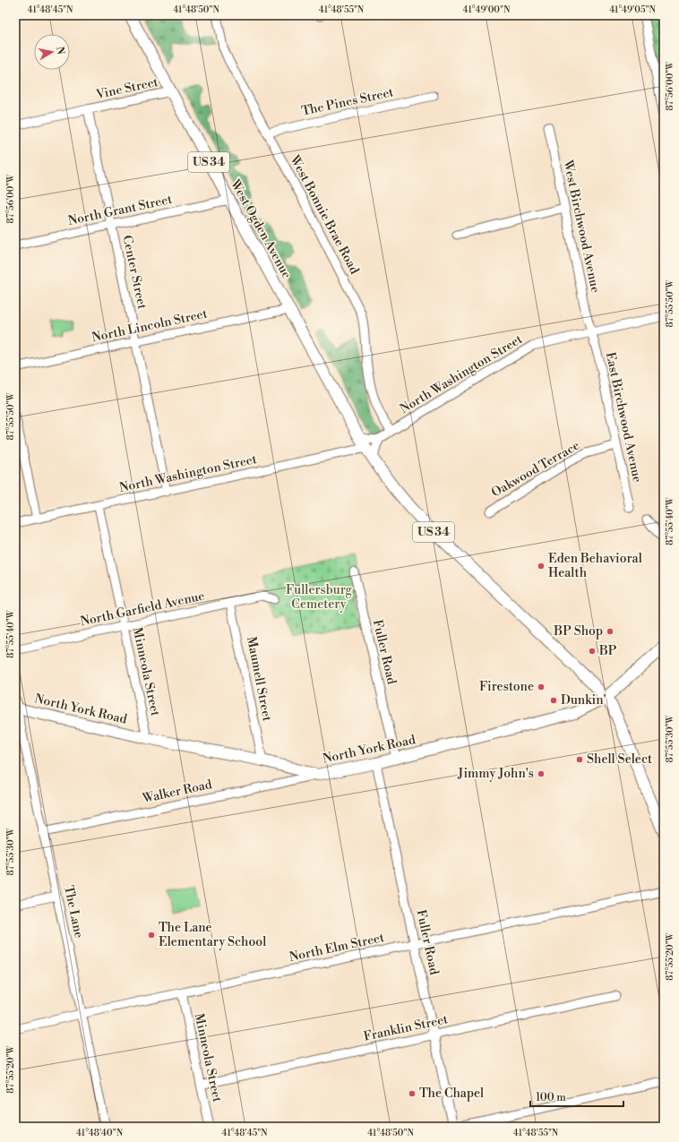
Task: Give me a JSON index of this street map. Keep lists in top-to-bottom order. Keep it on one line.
{"streets":{"main road":["US 34","West Ogden Avenue","North York Road"],"street":["Vine Street","The Pines Street","North Grant Street","West Bonnie Brae Road","West Birchwood Avenue","Center Street","North Lincoln Street","North Washington Street","East Birchwood Avenue","Oakwood Terrace","North Garfield Avenue","Fuller Road","Minneola Street","Maumell Street","Walker Road","The Lane","North Elm Street","Franklin Street"]},"crossings":[["Vine Street","West Ogden Avenue"],["Vine Street","Center Street"],["The Pines Street","West Bonnie Brae Road"],["US 34","West Ogden Avenue"],["US 34","North Washington Street"],["US 34","North York Road"],["North Grant Street","West Ogden Avenue"],["North Grant Street","Center Street"],["West Bonnie Brae Road","North Washington Street"],["West Birchwood Avenue","North Washington Street"],["West Birchwood Avenue","East Birchwood Avenue"],["West Ogden Avenue","North Lincoln Street"],["Center Street","North Lincoln Street"],["Center Street","North Washington Street"],["North Washington Street","East Birchwood Avenue"],["North Washington Street","Minneola Street"],["East Birchwood Avenue","Oakwood Terrace"],["North Garfield Avenue","Minneola Street"],["North Garfield Avenue","Maumell Street"],["Fuller Road","North York Road"],["Fuller Road","North Elm Street"],["Fuller Road","Franklin Street"],["Minneola Street","North York Road"],["Minneola Street","North Elm Street"],["Minneola Street","Franklin Street"],["Maumell Street","North York Road"],["North York Road","Walker Road"],["North York Road","The Lane"],["Walker Road","The Lane"],["The Lane","North Elm Street"]],"parks":["Fullersburg Cemetery"],"places":["Eden Behavioral Health","BP Shop","BP","Firestone","Dunkin'","Shell Select","Jimmy John's","The Lane Elementary School","The Chapel"],"scale_bar":"100 m","north":"right","coordinates":["41°48'45\"N","41°48'50\"N","41°48'55\"N","41°49'00\"N","41°49'05\"N","87°56'00\"W","87°55'50\"W","87°55'40\"W","87°55'30\"W","87°55'20\"W","41°48'40\"N"]}
